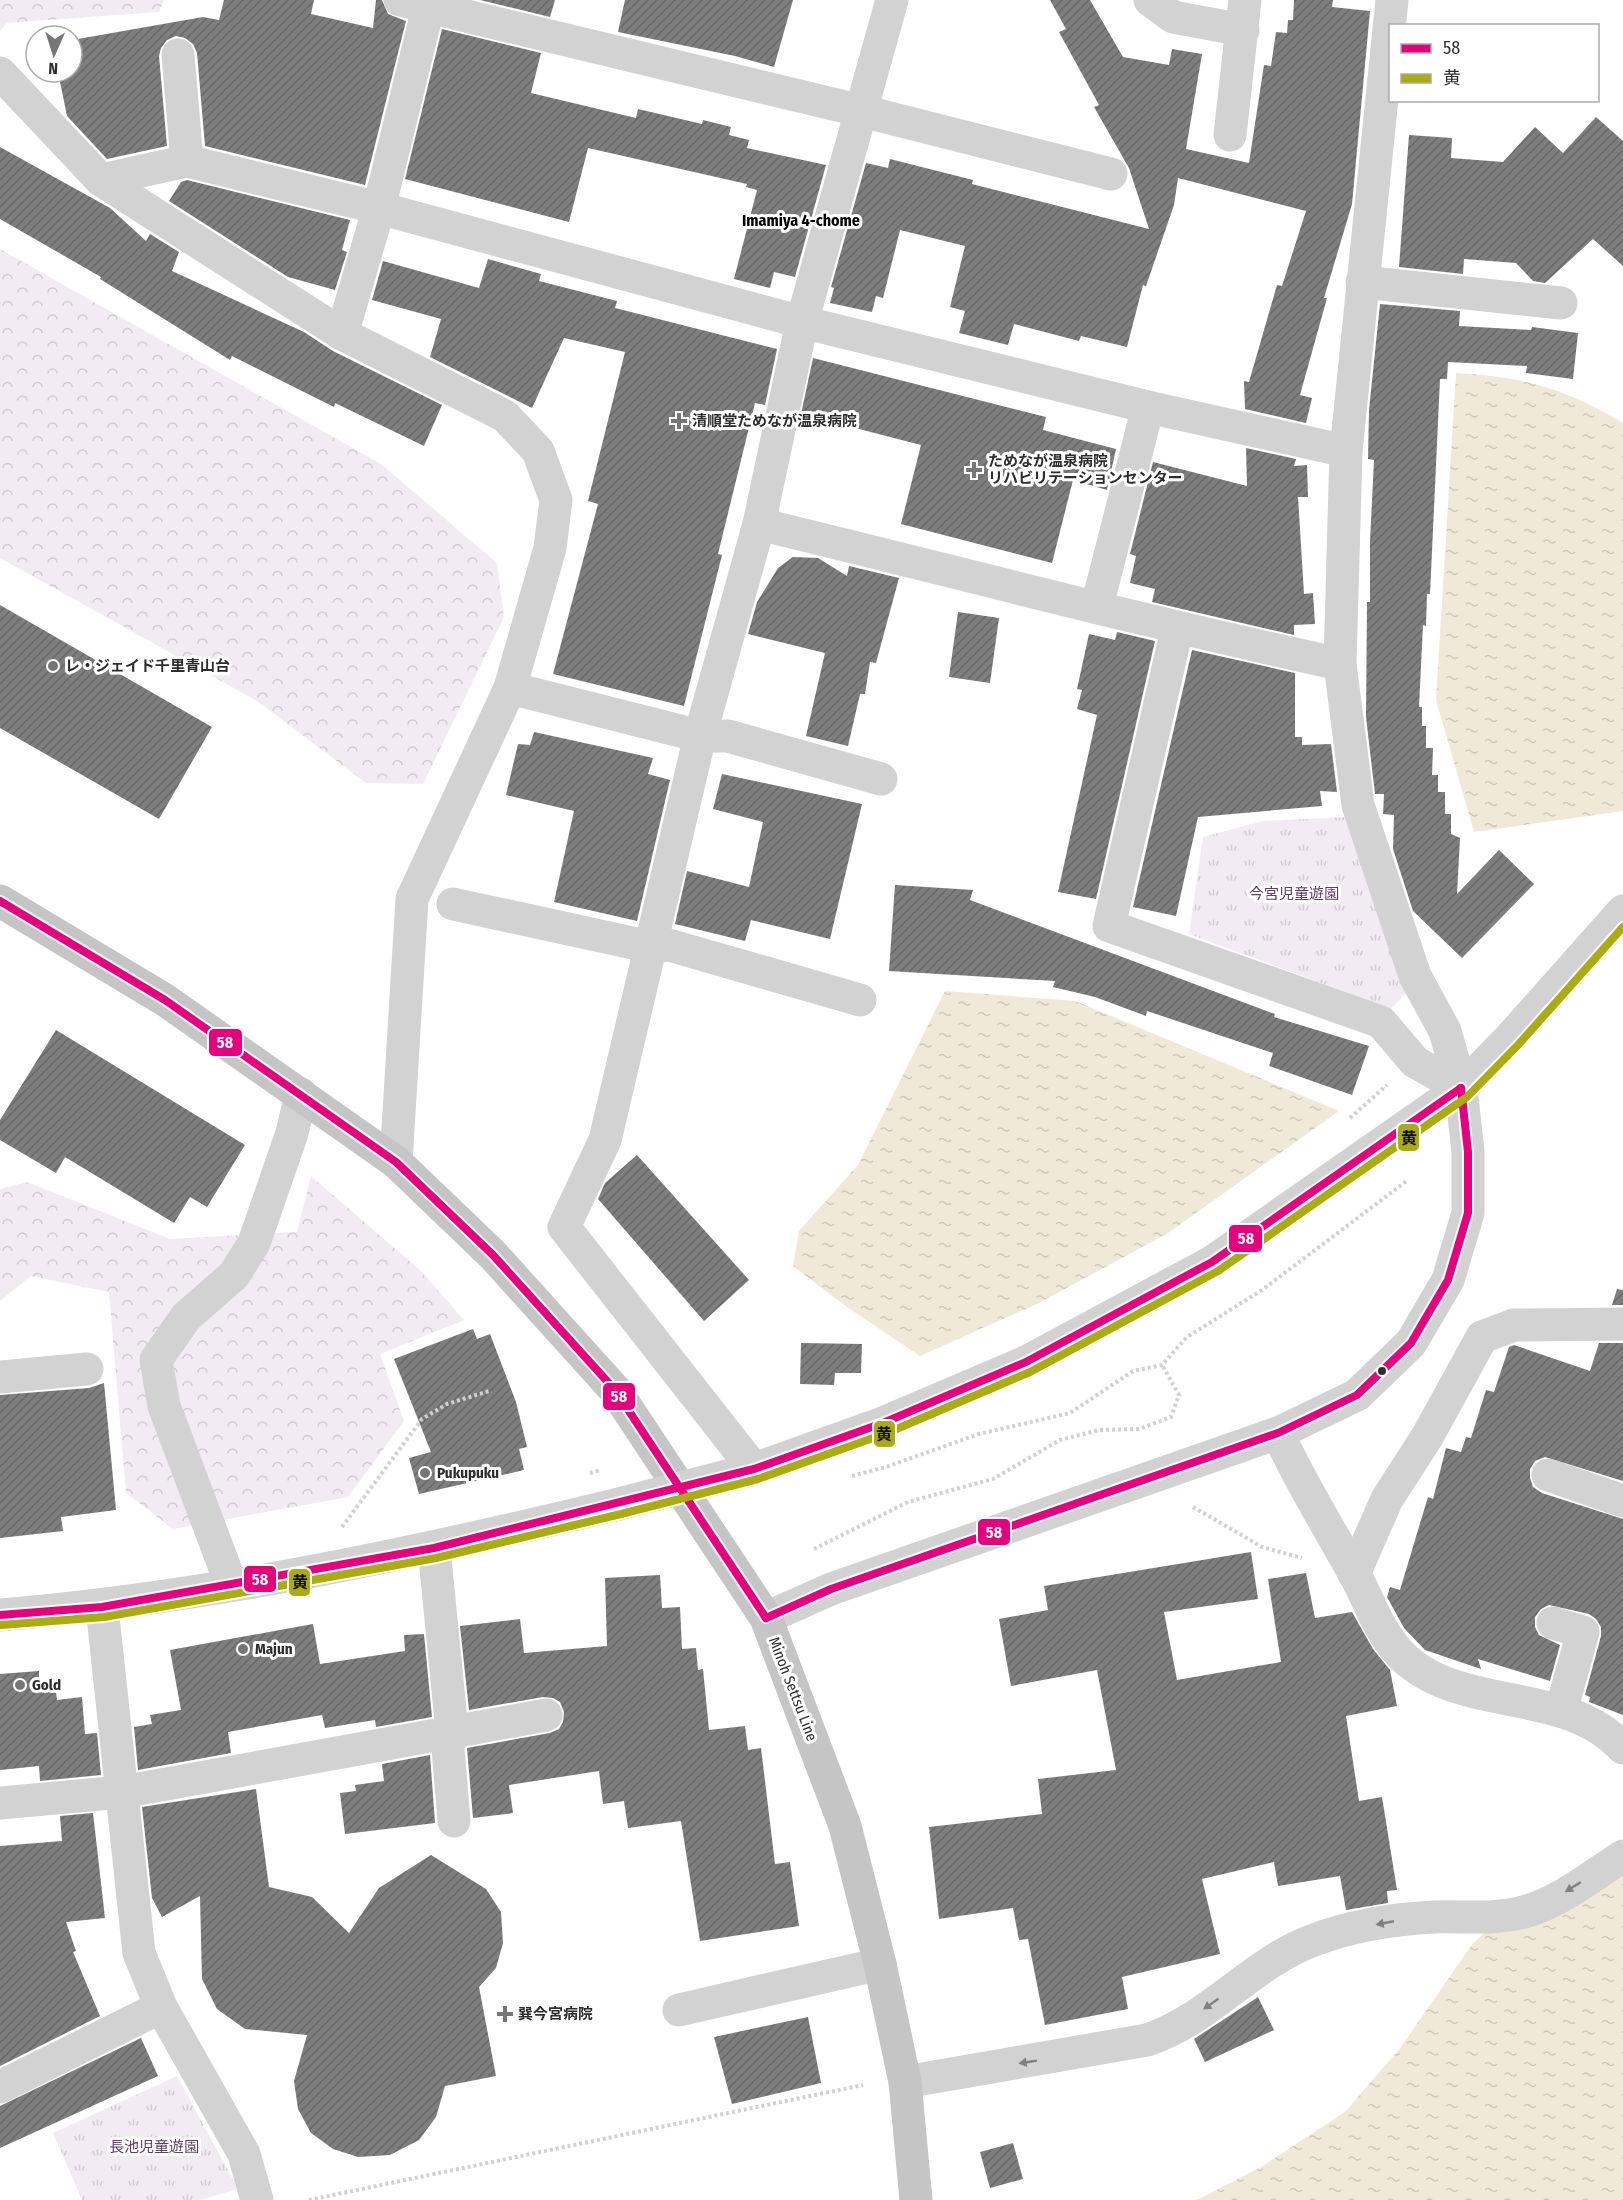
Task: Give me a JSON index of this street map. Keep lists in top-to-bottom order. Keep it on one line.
{"streets":{"main road":["Minoh Settsu Line"]},"districts":["Imamiya 4-chome"],"parks":["今宮児童遊園","長池児童遊園"],"places":{"health":["清順堂ためなが温泉病院","ためなが温泉病院 リハビリテーションセンター","巽今宮病院"],"other":["レ・ジェイド千里青山台","Pukupuku","Majun","Gold"]},"lines":["transit line 58","transit line 黄"],"legend":["58","黄"],"north":"bottom"}
